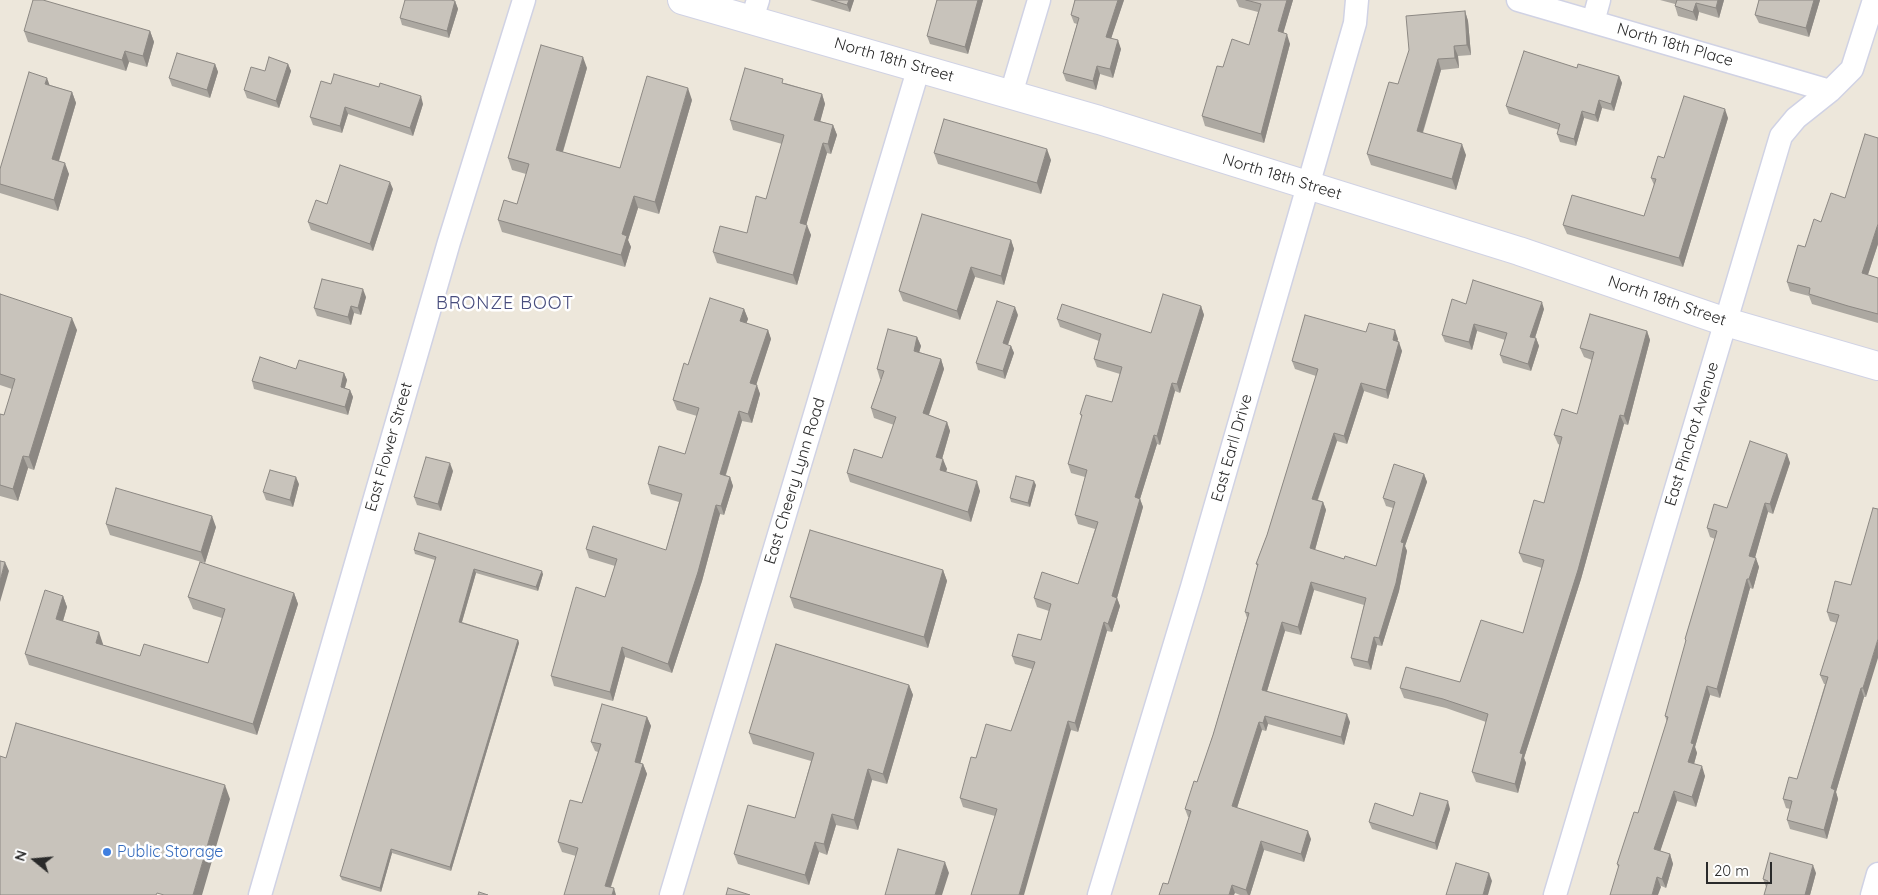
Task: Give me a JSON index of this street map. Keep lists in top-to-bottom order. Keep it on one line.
{"streets":{"street":["North 18th Place","North 18th Street","East Pinchot Avenue","East Flower Street","East Earll Drive","East Cheery Lynn Road"]},"crossings":[["North 18th Place","East Pinchot Avenue"],["North 18th Street","East Pinchot Avenue"],["North 18th Street","East Earll Drive"],["North 18th Street","East Cheery Lynn Road"]],"districts":["BRONZE BOOT"],"places":["Public Storage"],"scale_bar":"20 m","north":"left"}
